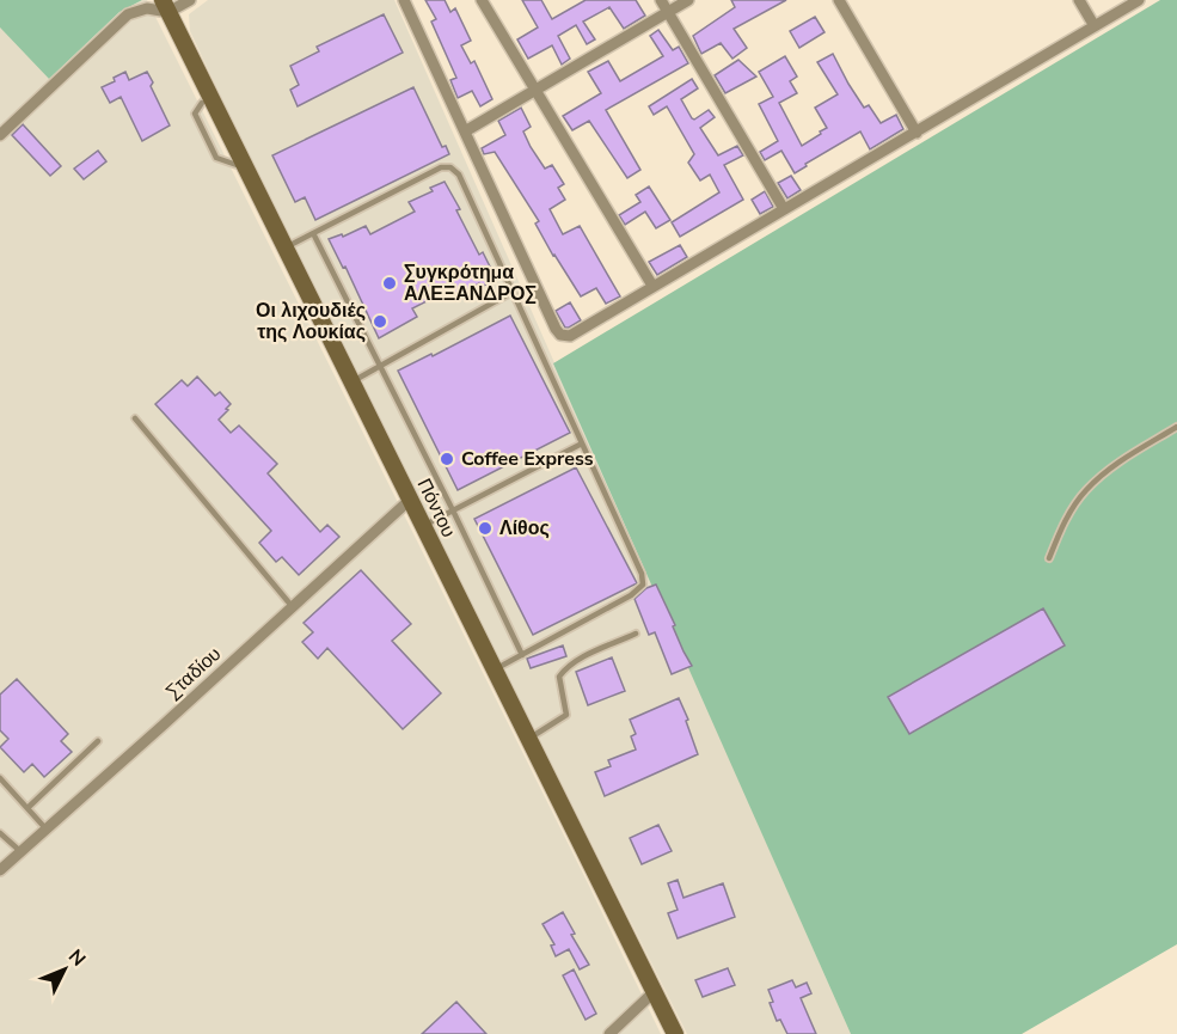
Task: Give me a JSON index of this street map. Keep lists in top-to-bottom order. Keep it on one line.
{"streets":{"street":["Πόντου","Σταδίου"]},"crossings":[["Πόντου","Σταδίου"]],"places":["Συγκρότημα ΑΛΕΞΑΝΔΡΟΣ","Οι λιχουδιές της Λουκίας","Coffee Express","Λίθος"],"north":"top right"}
